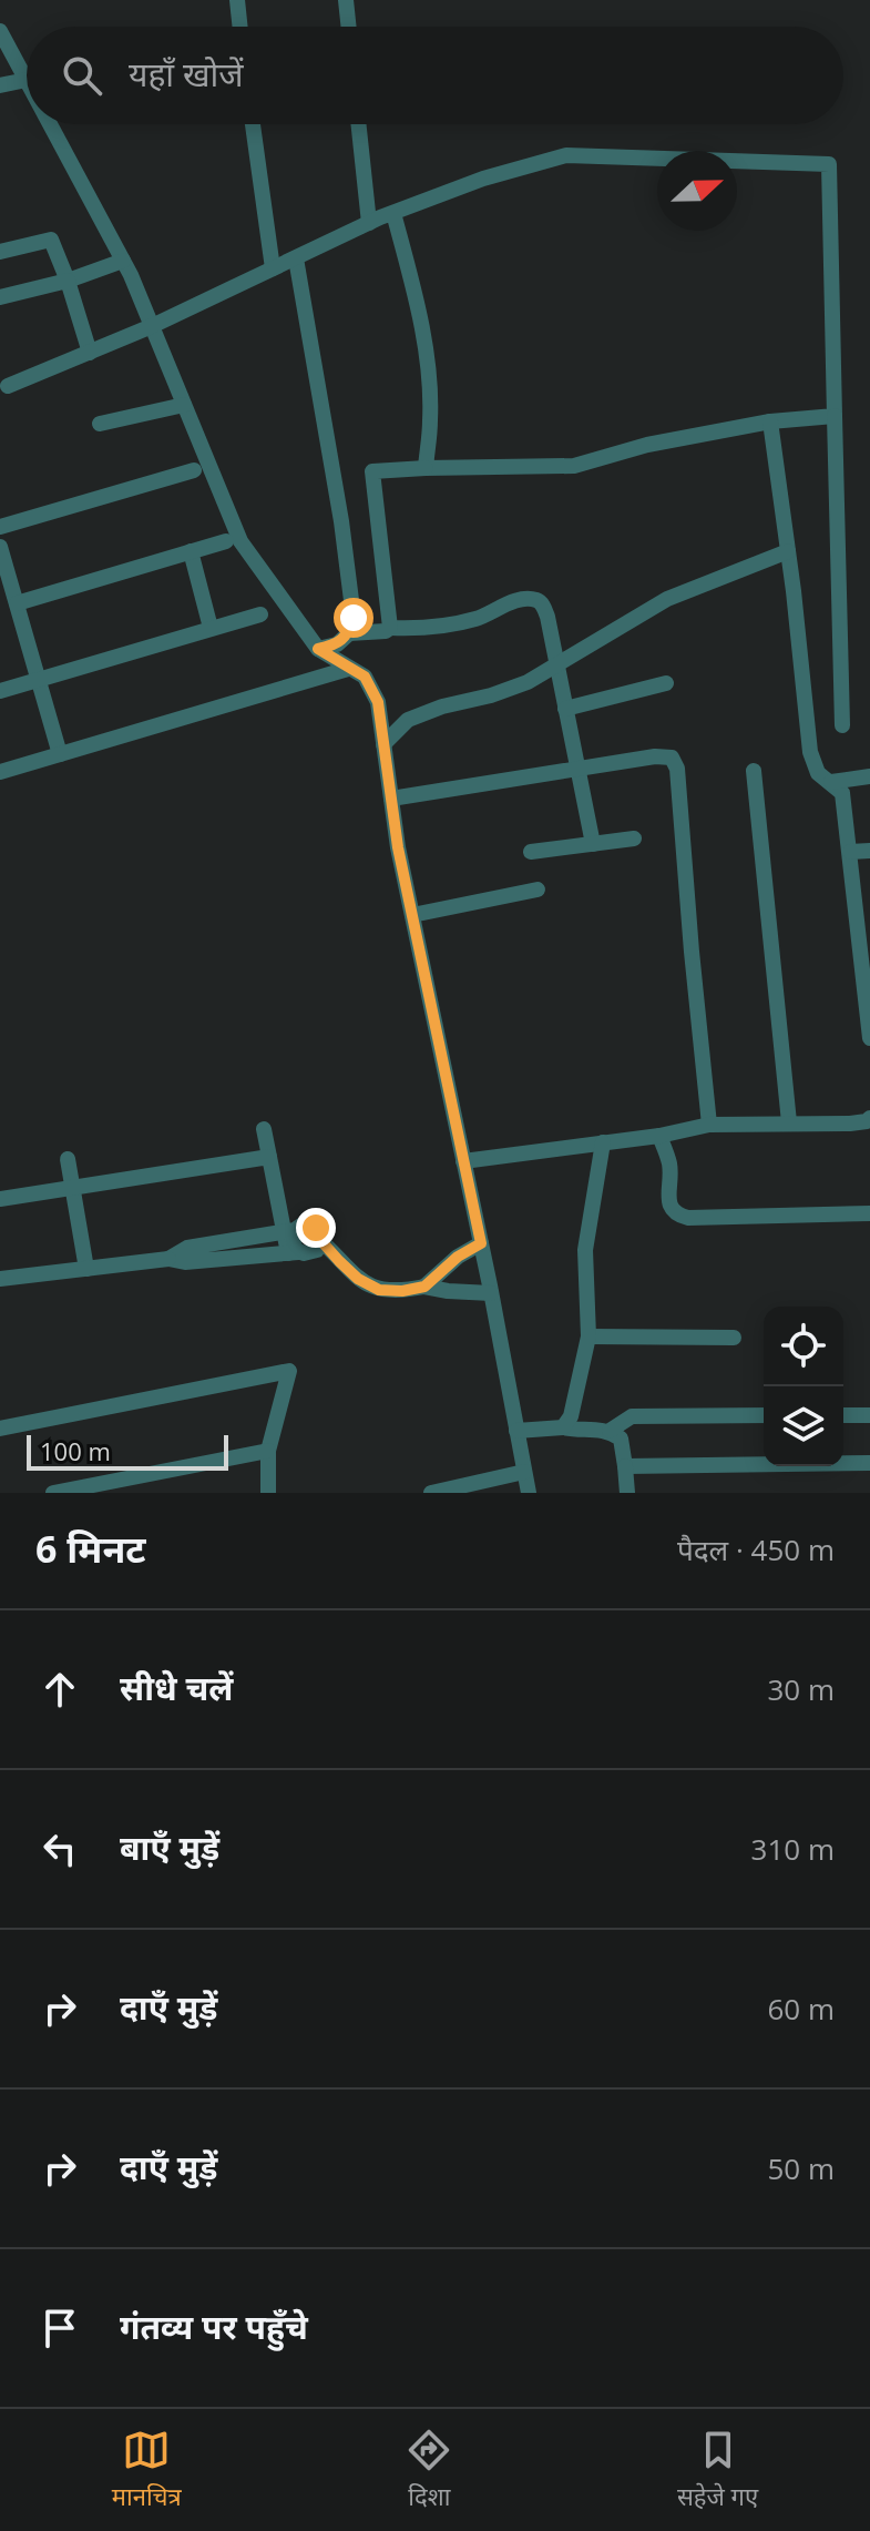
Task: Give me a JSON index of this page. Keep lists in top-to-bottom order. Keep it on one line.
{"scale_bar":"100 m","north":"right","page":{"search":"यहाँ खोजें","scale":"100 m","heading":["6 मिनट","पैदल · 450 m"],"list":[["सीधे चलें","30 m"],["बाएँ मुड़ें","310 m"],["दाएँ मुड़ें","60 m"],["दाएँ मुड़ें","50 m"],"गंतव्य पर पहुँचे"],"nav":["मानचित्र","दिशा","सहेजे गए"]}}
